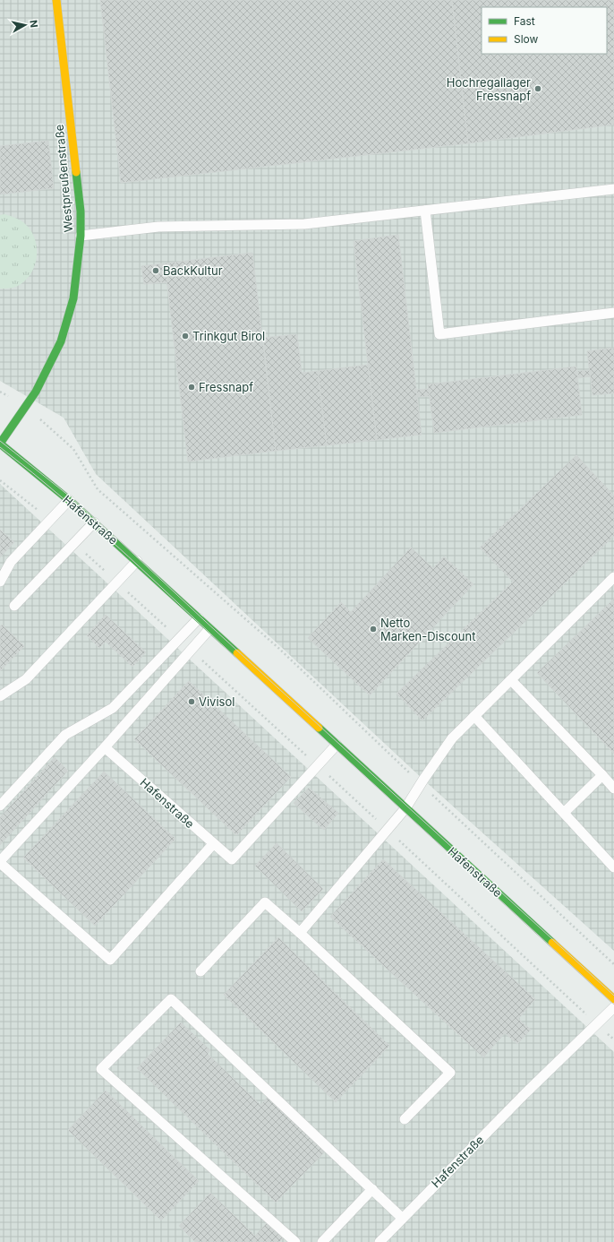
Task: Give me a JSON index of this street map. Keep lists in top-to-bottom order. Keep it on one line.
{"streets":{"street":["Westpreußenstraße","Hafenstraße"]},"crossings":[["Westpreußenstraße","Hafenstraße"]],"places":["Hochregallager Fressnapf","BackKultur","Trinkgut Birol","Fressnapf","Netto Marken-Discount","Vivisol"],"legend":["Fast","Slow"],"north":"right"}
